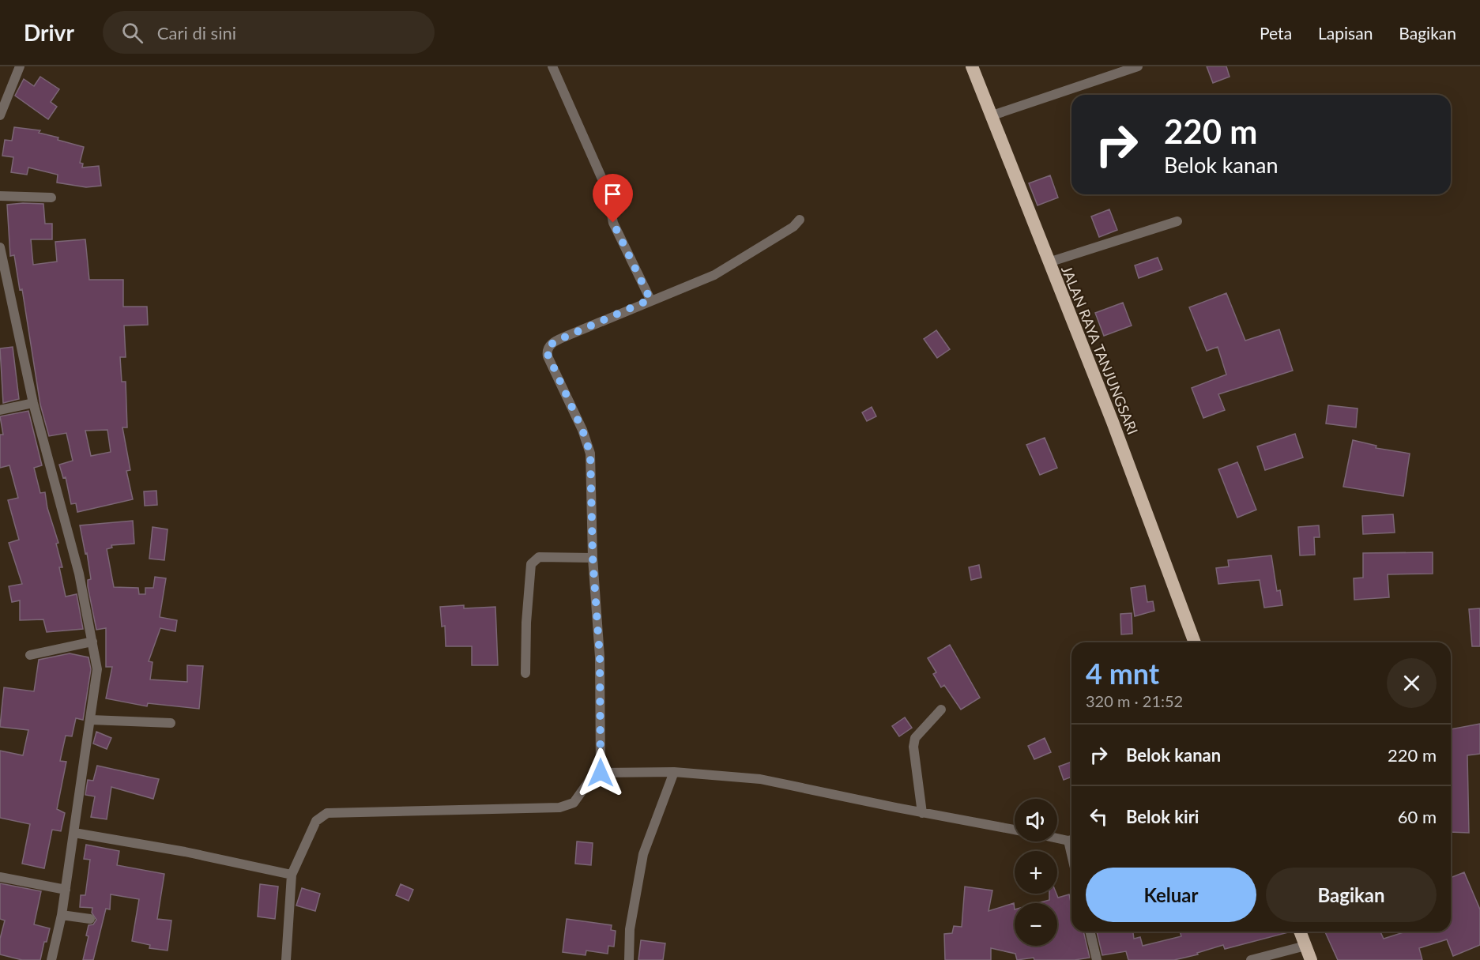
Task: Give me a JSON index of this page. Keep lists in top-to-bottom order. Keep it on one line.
{"streets":{"highway":["JALAN RAYA TANJUNGSARI"]},"page":{"header":"Drivr","search":"Cari di sini","nav":["Peta","Lapisan","Bagikan"],"turn":["220 m","Belok kanan"],"heading":["4 mnt","320 m · 21:52"],"list":[{"name":"Belok kanan","value":"220 m"},{"name":"Belok kiri","value":"60 m"}],"map_buttons":["+","−"],"buttons":["Keluar","Bagikan"]}}
